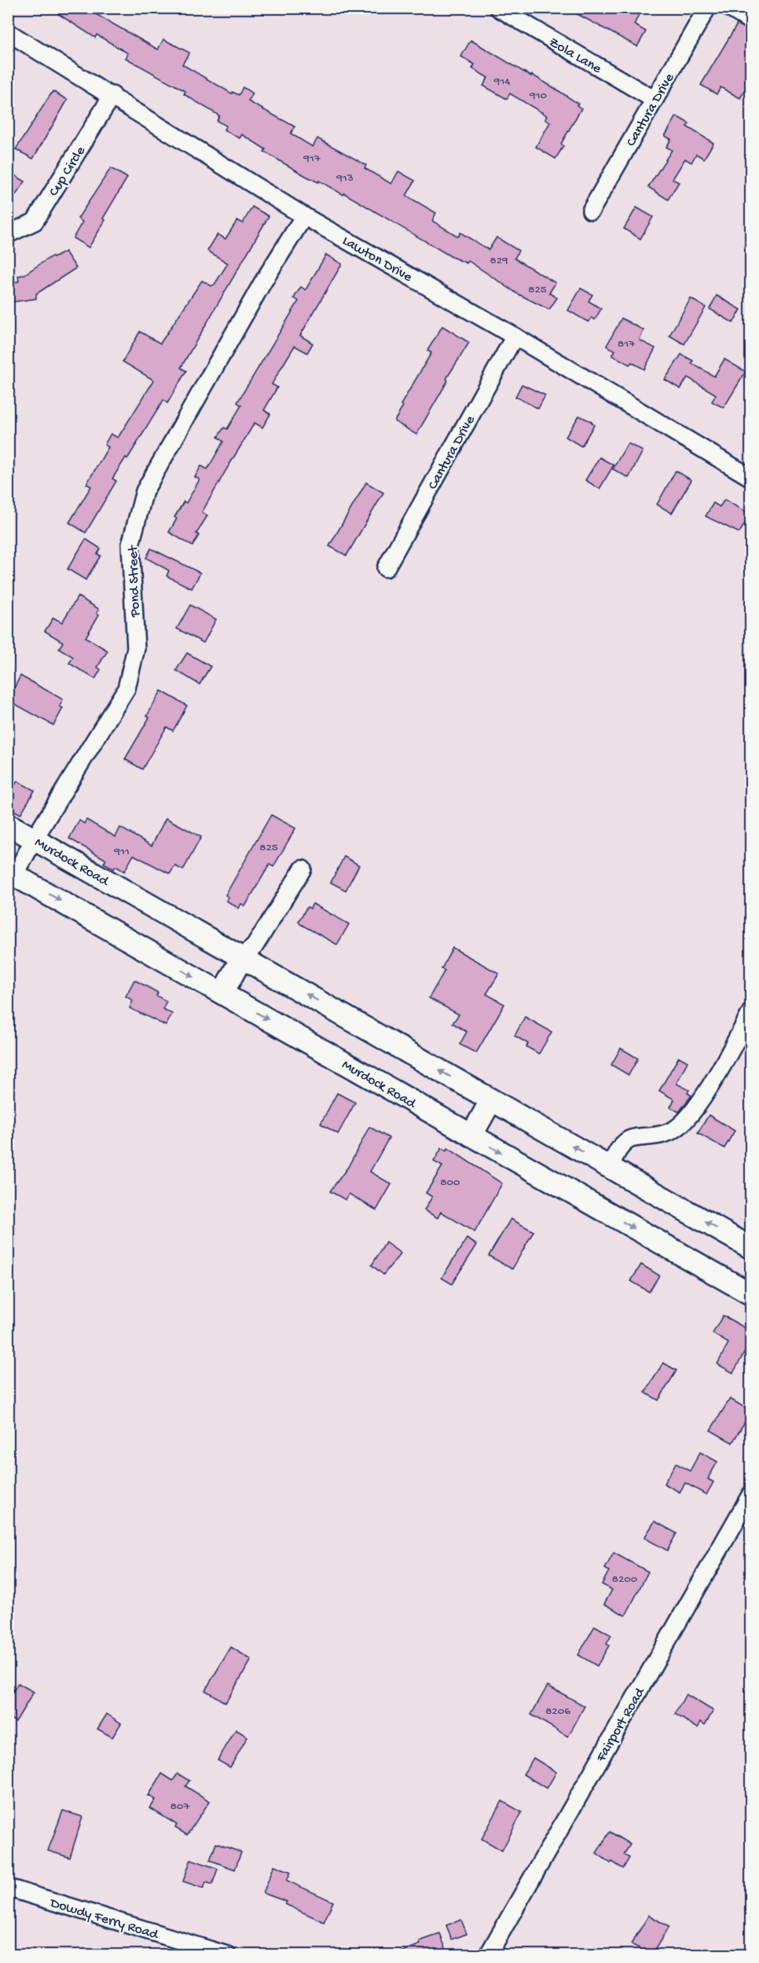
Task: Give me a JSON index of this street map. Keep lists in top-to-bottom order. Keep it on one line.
{"streets":{"main road":["Murdock Road"],"street":["Zola Lane","Cantura Drive","Cup Circle","Lawton Drive","Pond Street","Fairport Road","Dowdy Ferry Road"]},"crossings":[["Zola Lane","Cantura Drive"],["Cantura Drive","Lawton Drive"],["Cup Circle","Lawton Drive"],["Lawton Drive","Pond Street"],["Pond Street","Murdock Road"]],"house_numbers":["914","910","917","913","829","825","817","825","911","800","8200","8206","807"]}
